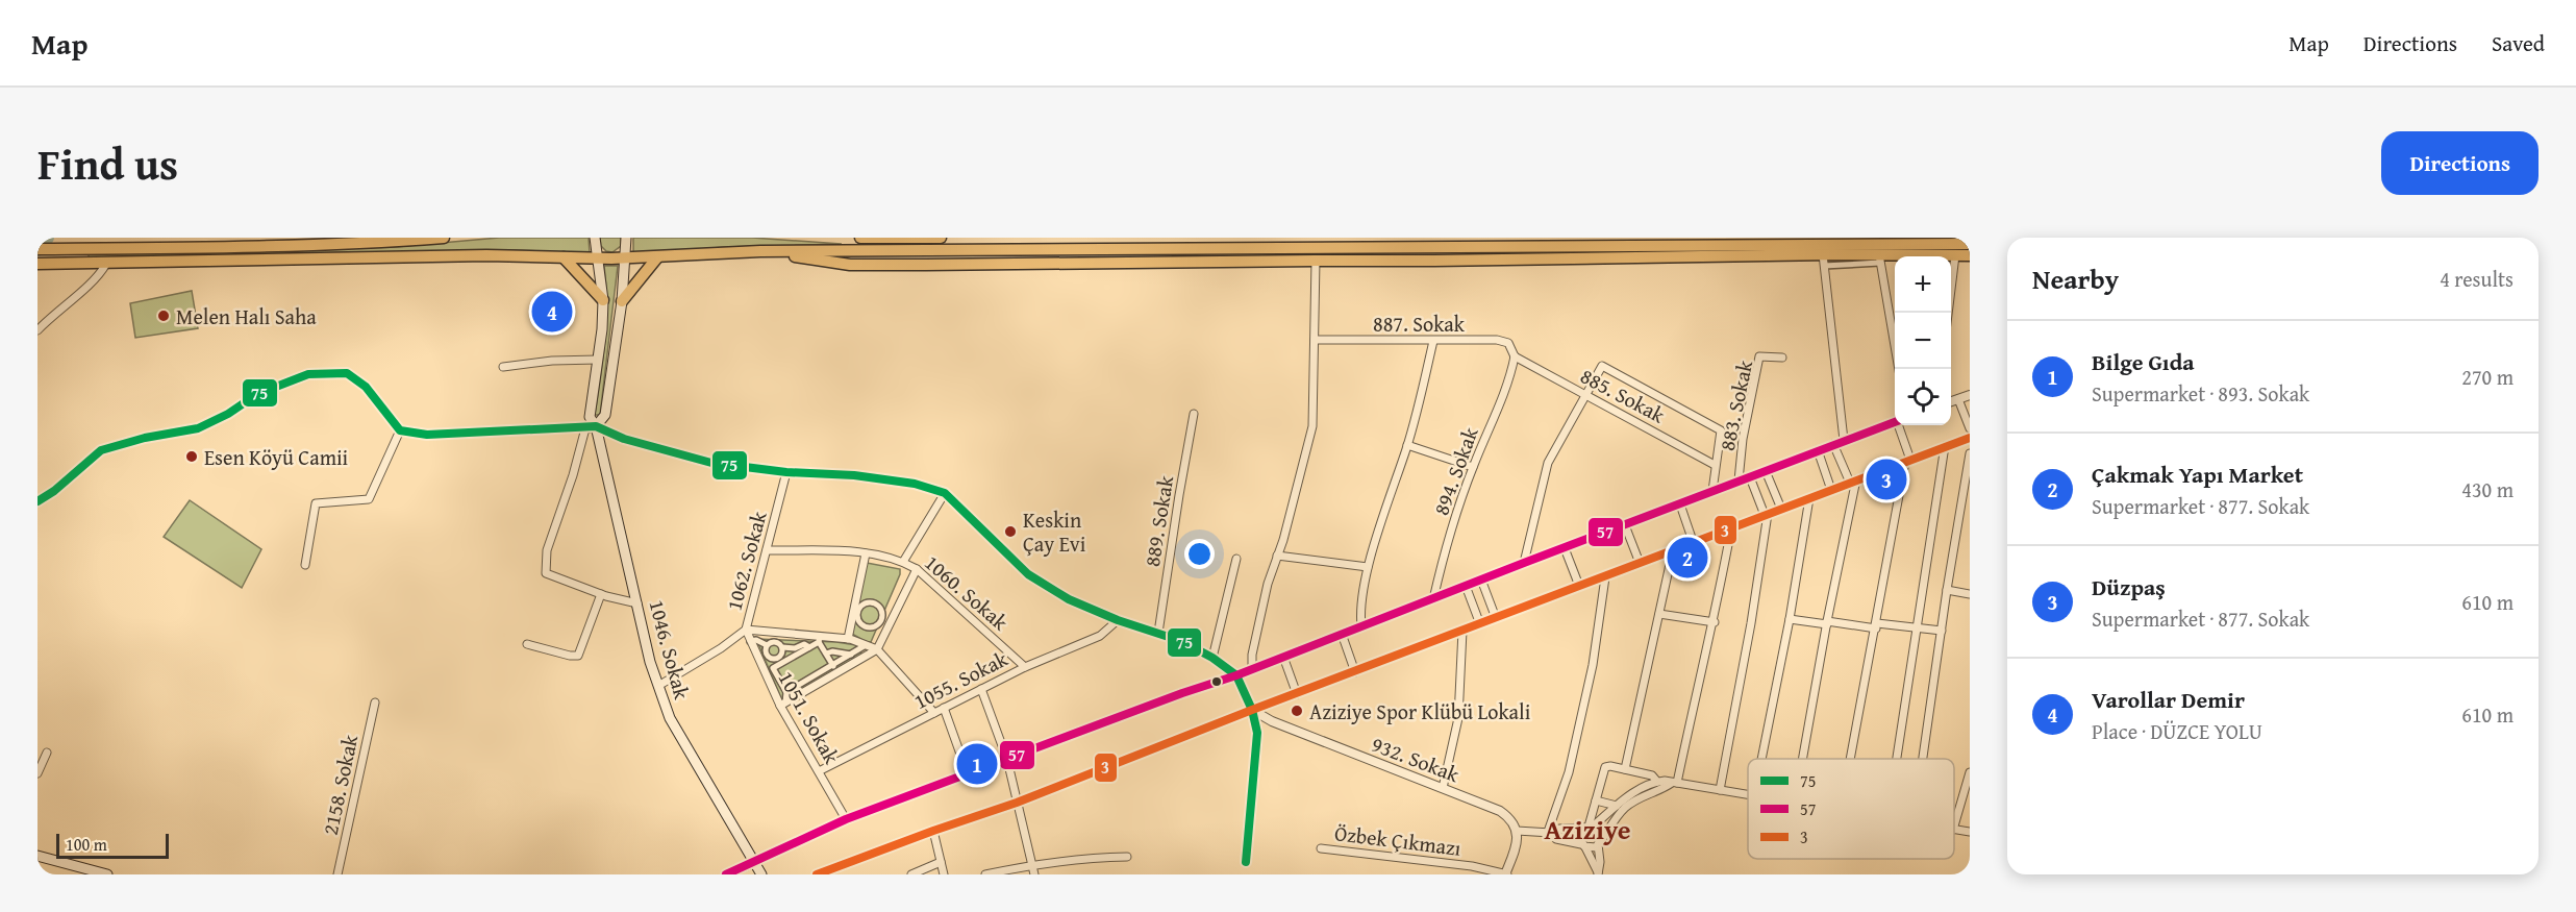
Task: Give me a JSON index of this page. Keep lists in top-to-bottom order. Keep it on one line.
{"streets":{"main road":["1046. Sokak"],"street":["887. Sokak","885. Sokak","883. Sokak","894. Sokak","889. Sokak","1062. Sokak","1060. Sokak","1055. Sokak","1051. Sokak","932. Sokak","2158. Sokak","Özbek Çıkmazı"]},"crossings":[["887. Sokak","885. Sokak"],["887. Sokak","894. Sokak"],["885. Sokak","894. Sokak"],["1062. Sokak","1060. Sokak"],["1062. Sokak","1046. Sokak"],["1062. Sokak","1051. Sokak"],["1060. Sokak","1055. Sokak"],["1055. Sokak","1051. Sokak"]],"districts":["Aziziye"],"places":["Melen Halı Saha","Esen Köyü Camii","Keskin Çay Evi","Aziziye Spor Klübü Lokali"],"lines":["transit line 75","transit line 57","transit line 3"],"legend":["75","57","3"],"scale_bar":"100 m","page":{"header":"Map","nav":["Map","Directions","Saved"],"title":"Find us","buttons":"Directions","heading":["Nearby","4 results"],"map_buttons":["+","−"],"pins":["4","3","2","1"],"list":[{"mark":"1","name":"Bilge Gıda","note":"Supermarket · 893. Sokak","value":"270 m"},{"mark":"2","name":"Çakmak Yapı Market","note":"Supermarket · 877. Sokak","value":"430 m"},{"mark":"3","name":"Düzpaş","note":"Supermarket · 877. Sokak","value":"610 m"},{"mark":"4","name":"Varollar Demir","note":"Place · DÜZCE YOLU","value":"610 m"}],"scale":"100 m"}}
